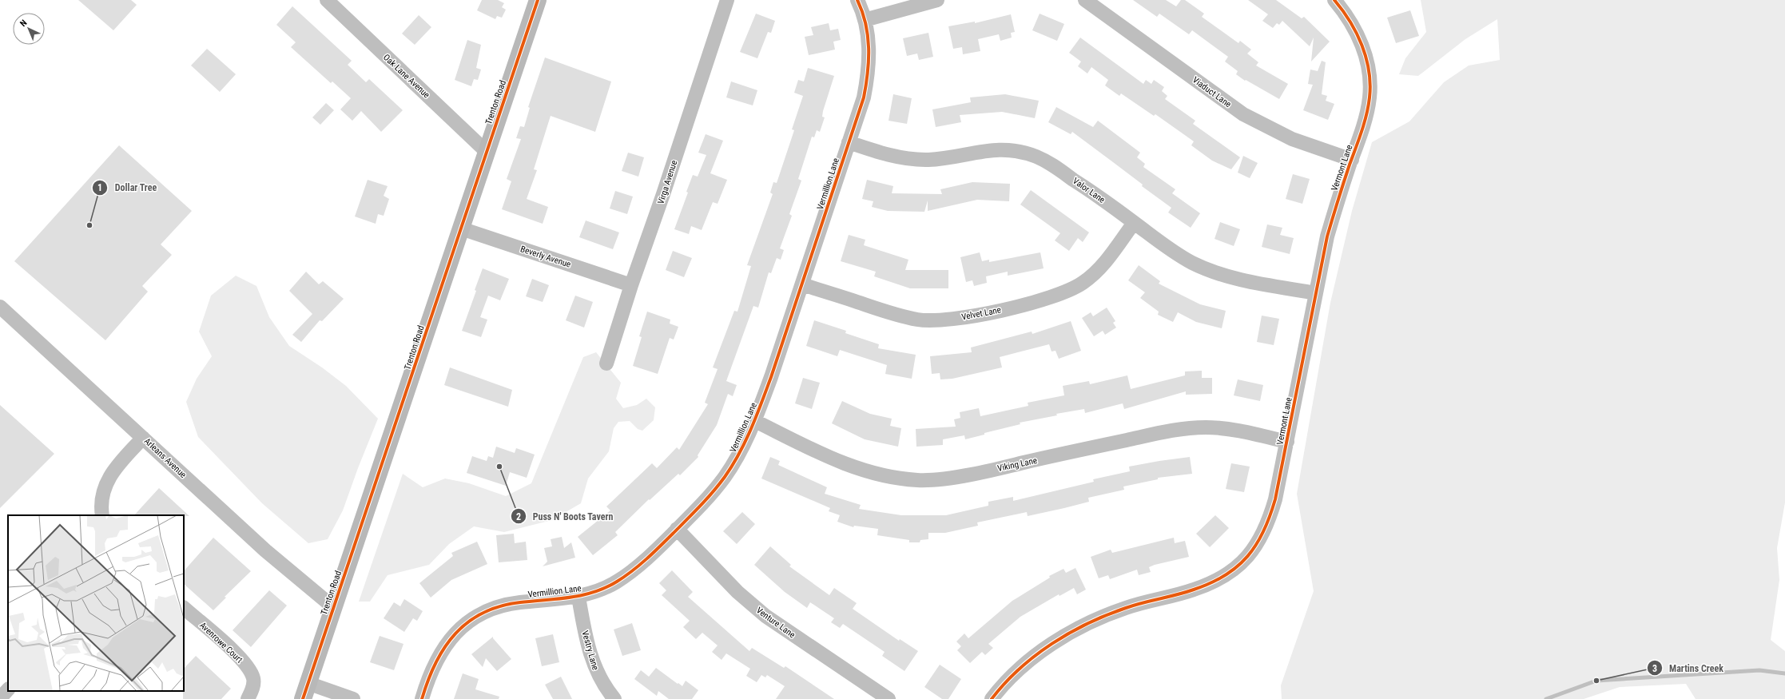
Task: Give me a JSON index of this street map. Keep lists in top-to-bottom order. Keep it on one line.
{"streets":{"main road":["Trenton Road"],"street":["Oak Lane Avenue","Viaduct Lane","Vermont Lane","Virga Avenue","Vermillion Lane","Valor Lane","Beverly Avenue","Velvet Lane","Arleans Avenue","Viking Lane","Venture Lane","Avenrowe Court","Vestry Lane"]},"crossings":[["Oak Lane Avenue","Trenton Road"],["Viaduct Lane","Vermont Lane"],["Trenton Road","Beverly Avenue"],["Trenton Road","Arleans Avenue"],["Vermont Lane","Valor Lane"],["Vermont Lane","Viking Lane"],["Virga Avenue","Beverly Avenue"],["Vermillion Lane","Valor Lane"],["Vermillion Lane","Velvet Lane"],["Vermillion Lane","Viking Lane"],["Vermillion Lane","Venture Lane"],["Vermillion Lane","Vestry Lane"],["Valor Lane","Velvet Lane"]],"places":["Dollar Tree","Puss N' Boots Tavern","Martins Creek"],"north":"top left"}
